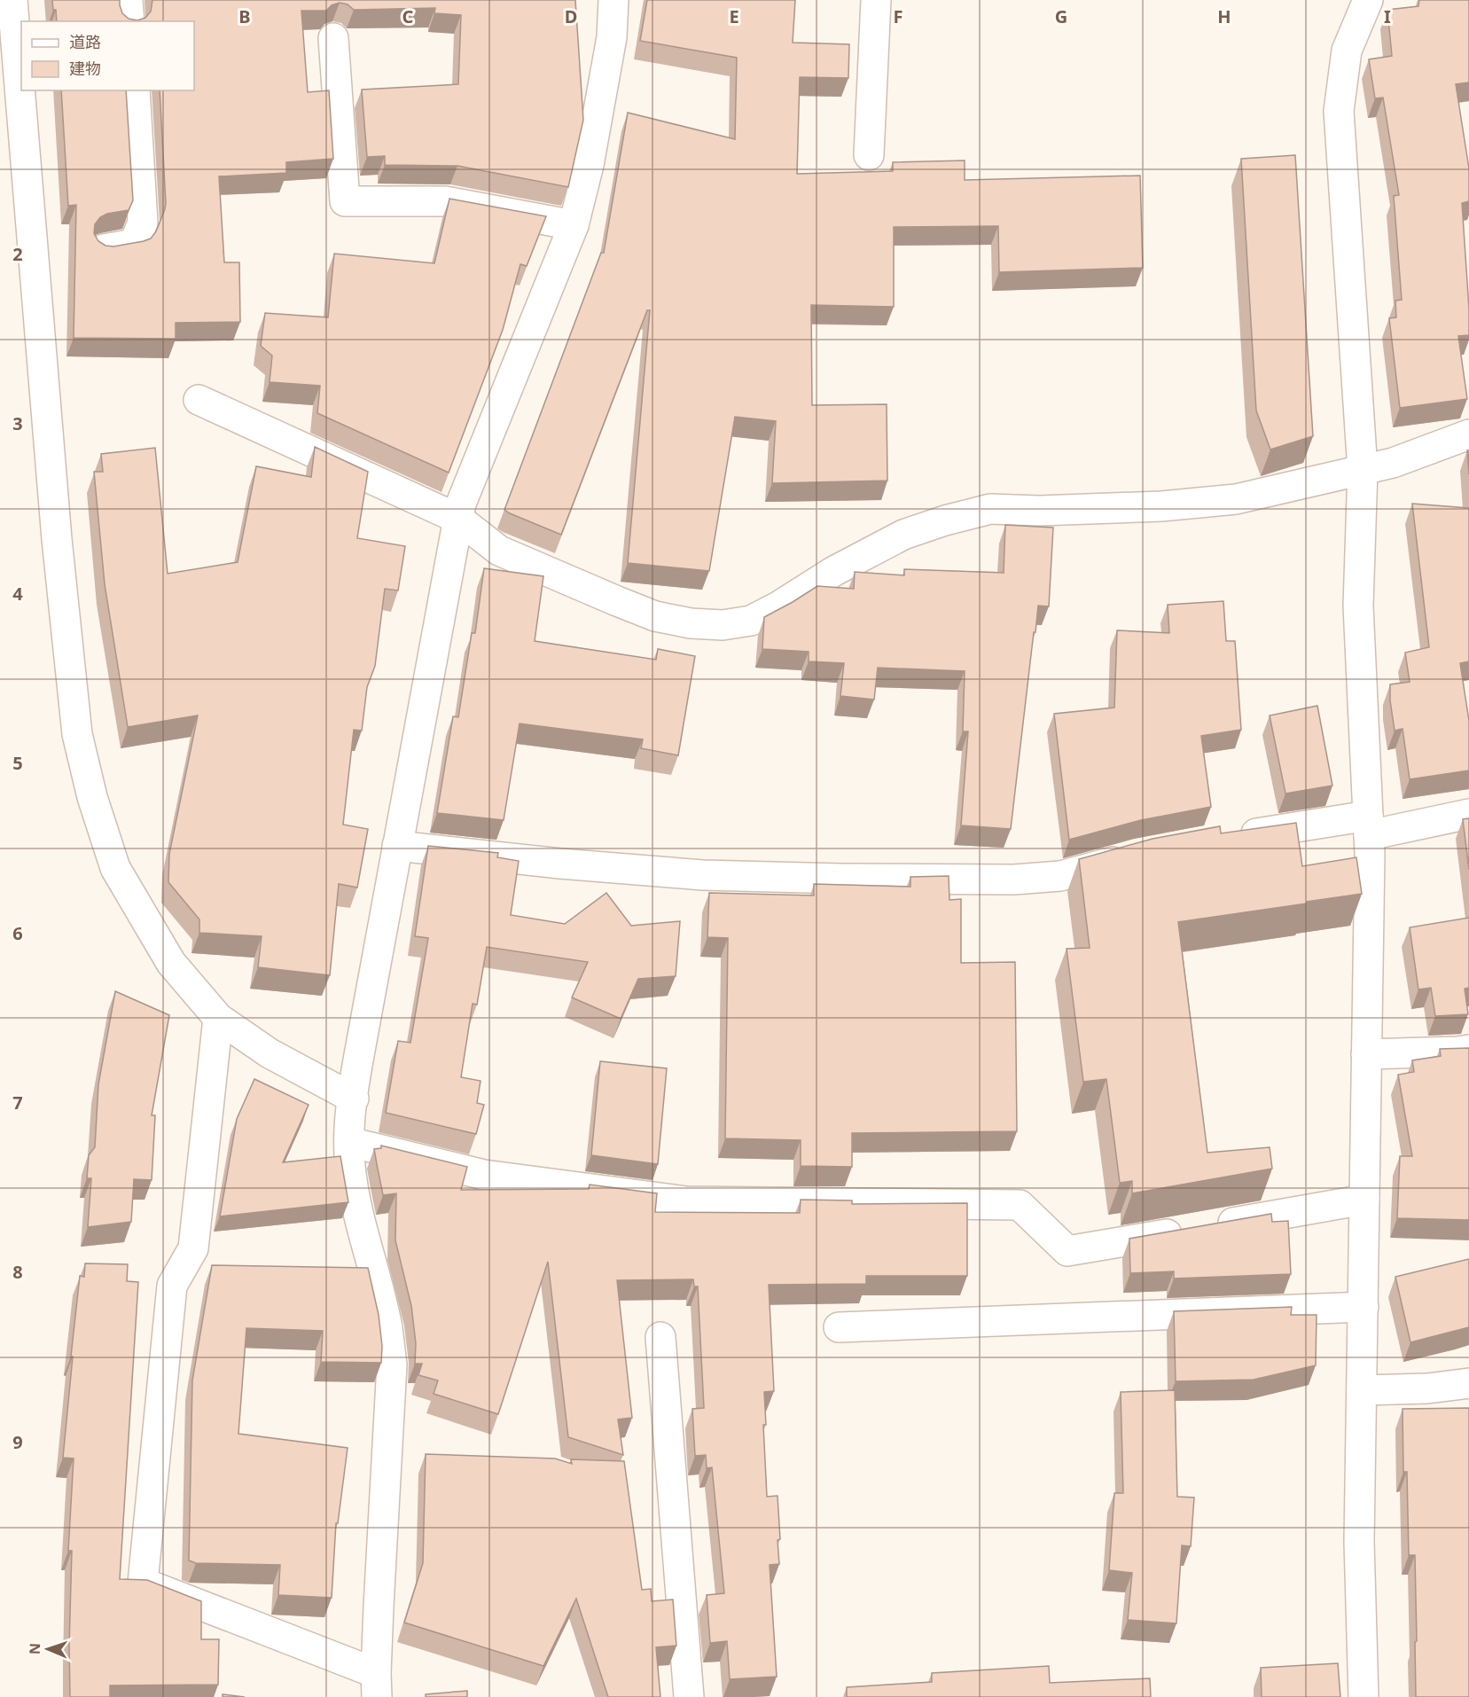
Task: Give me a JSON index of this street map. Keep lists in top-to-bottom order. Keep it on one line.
{"legend":["道路","建物"],"north":"left","grid":{"columns":["B","C","D","E","F","G","H","I"],"rows":["2","3","4","5","6","7","8","9"]}}
